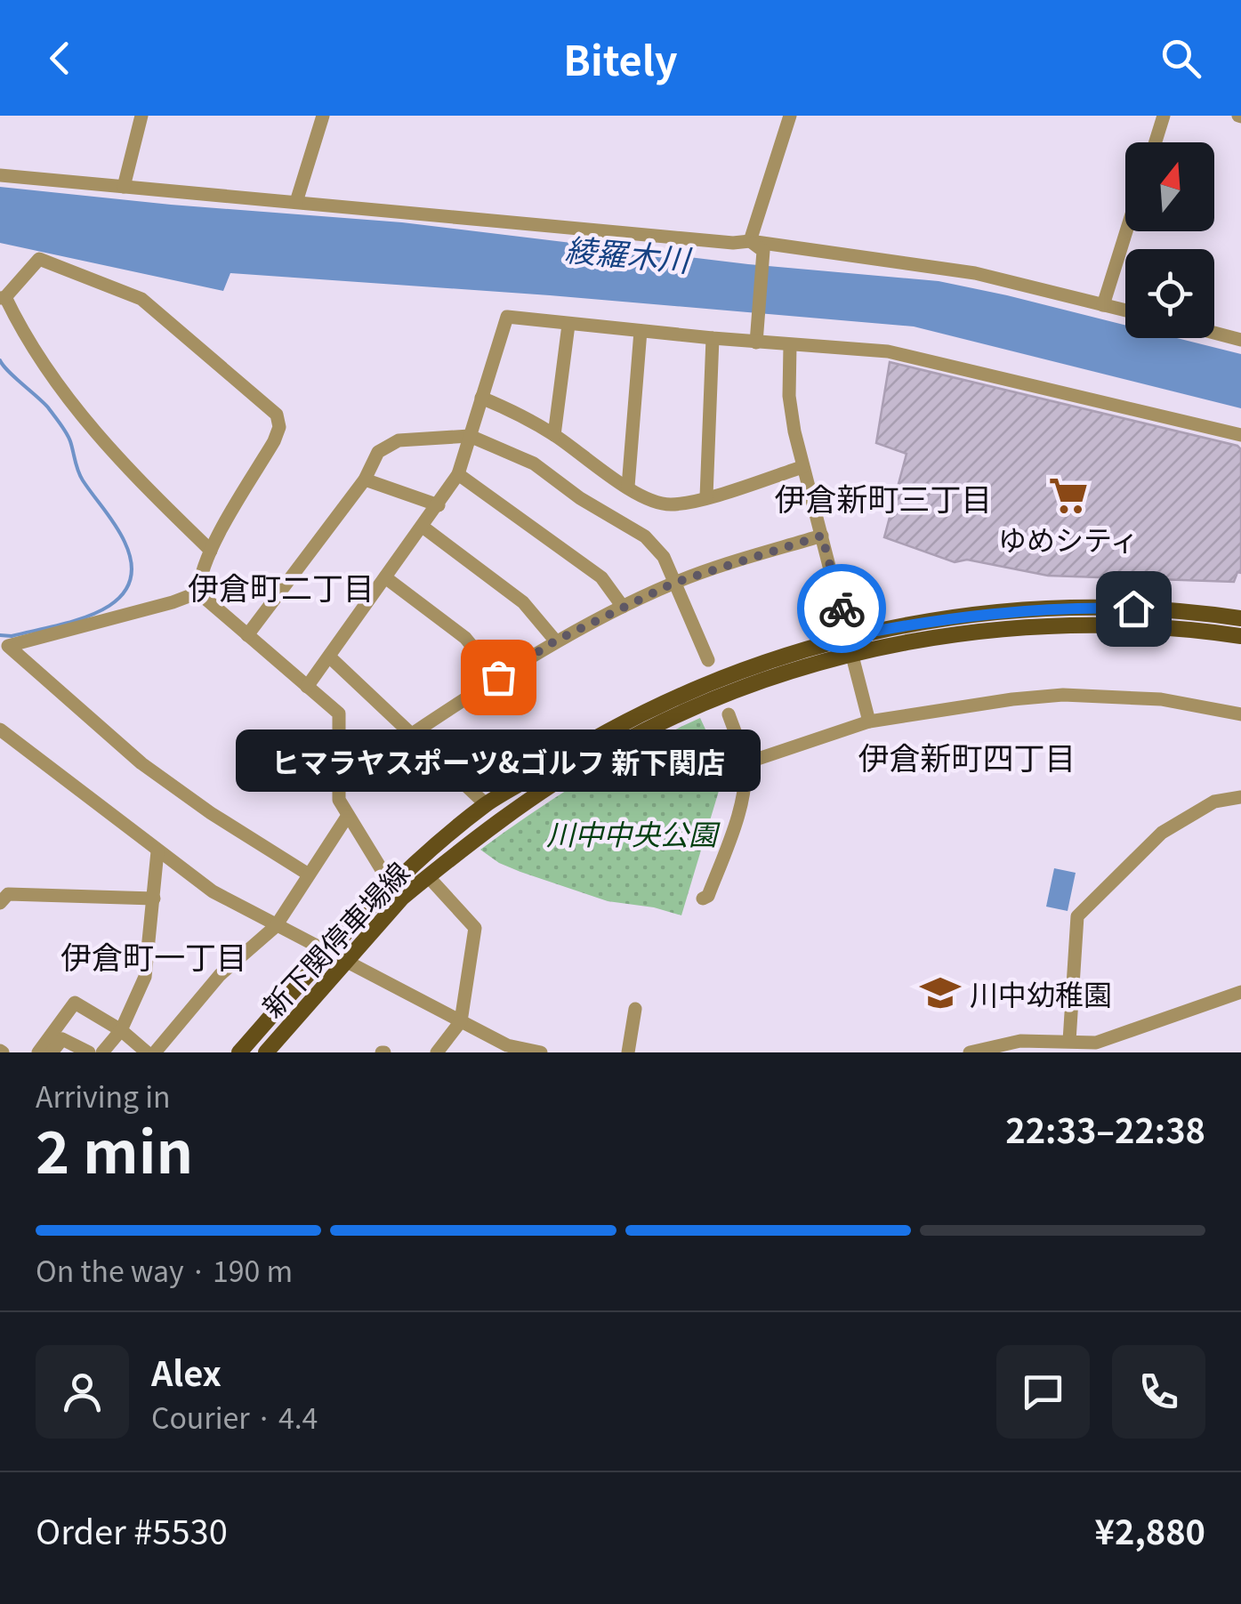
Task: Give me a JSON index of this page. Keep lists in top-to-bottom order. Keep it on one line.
{"streets":{"main road":["新下関停車場線"]},"districts":["伊倉新町三丁目","伊倉町二丁目","伊倉新町四丁目","伊倉町一丁目"],"water":["綾羅木川"],"parks":["川中中央公園"],"places":{"supermarket":["ゆめシティ"],"other":["ヒマラヤスポーツ&ゴルフ 新下関店"],"school or university":["川中幼稚園"]},"north":"top","page":{"header":"Bitely","bubble":"ヒマラヤスポーツ&ゴルフ 新下関店","heading":["2 min","Arriving in","22:33–22:38"],"panel":["Alex","Courier · 4.4","Order #5530","¥2,880"],"bar":"On the way · 190 m"}}
